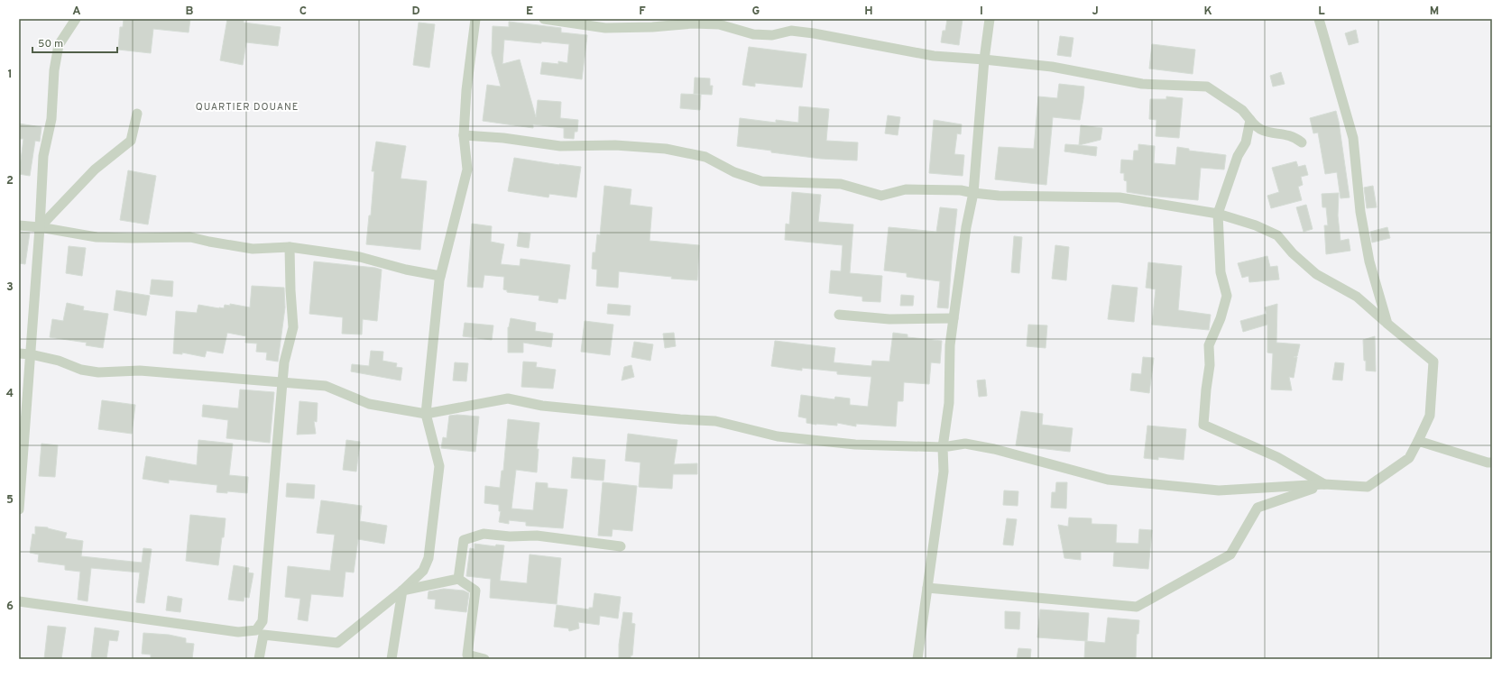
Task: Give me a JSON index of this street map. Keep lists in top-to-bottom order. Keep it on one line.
{"districts":["QUARTIER DOUANE"],"scale_bar":"50 m","grid":{"columns":["A","B","C","D","E","F","G","H","I","J","K","L","M"],"rows":["1","2","3","4","5","6"]}}
